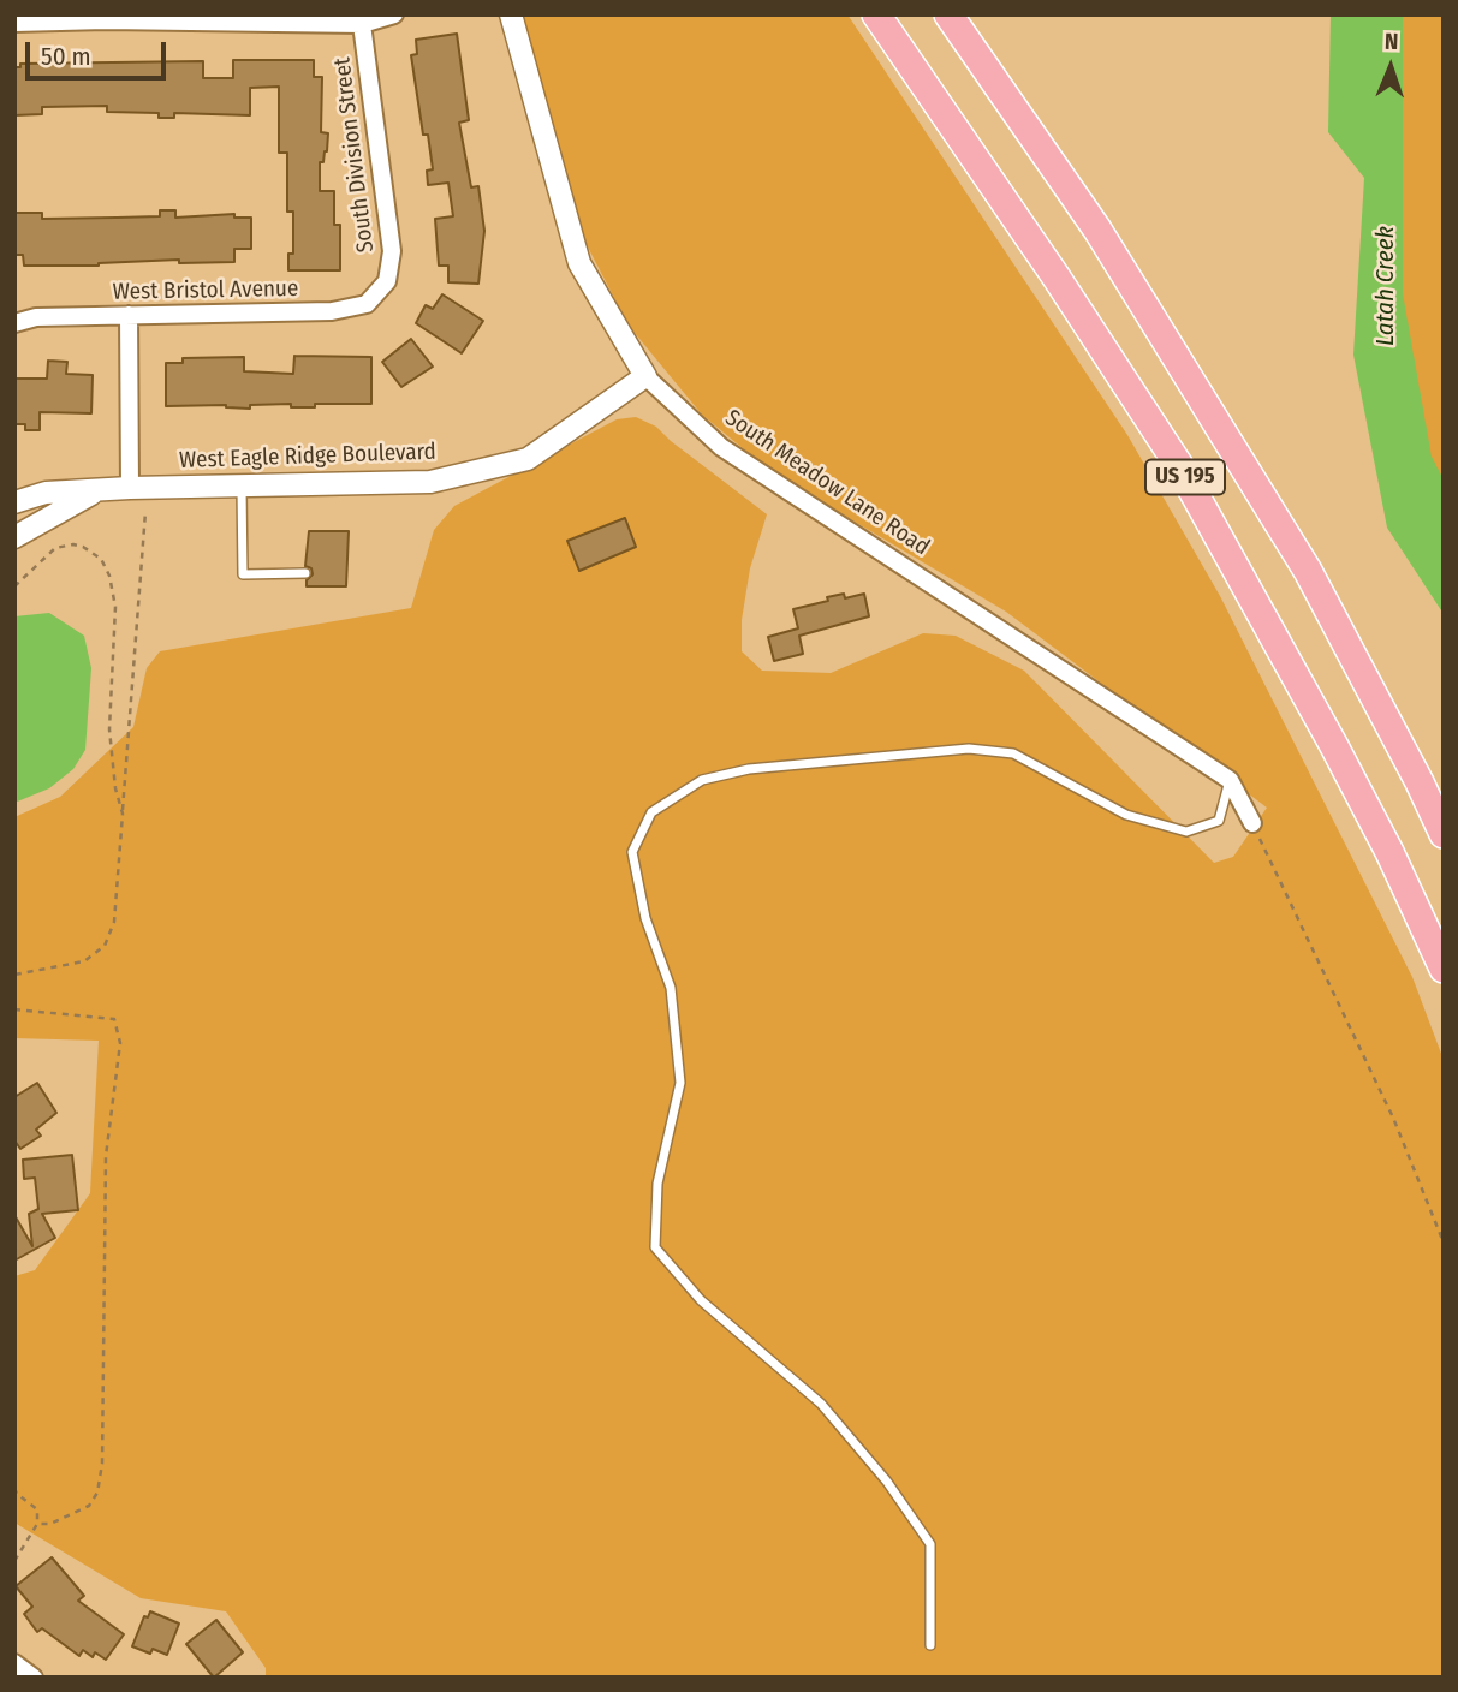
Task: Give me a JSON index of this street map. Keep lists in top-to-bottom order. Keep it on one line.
{"streets":{"highway":["US 195"],"street":["South Division Street","West Bristol Avenue","West Eagle Ridge Boulevard","South Meadow Lane Road"]},"crossings":[["South Division Street","West Bristol Avenue"],["West Eagle Ridge Boulevard","South Meadow Lane Road"]],"water":["Latah Creek"],"scale_bar":"50 m","north":"top"}
